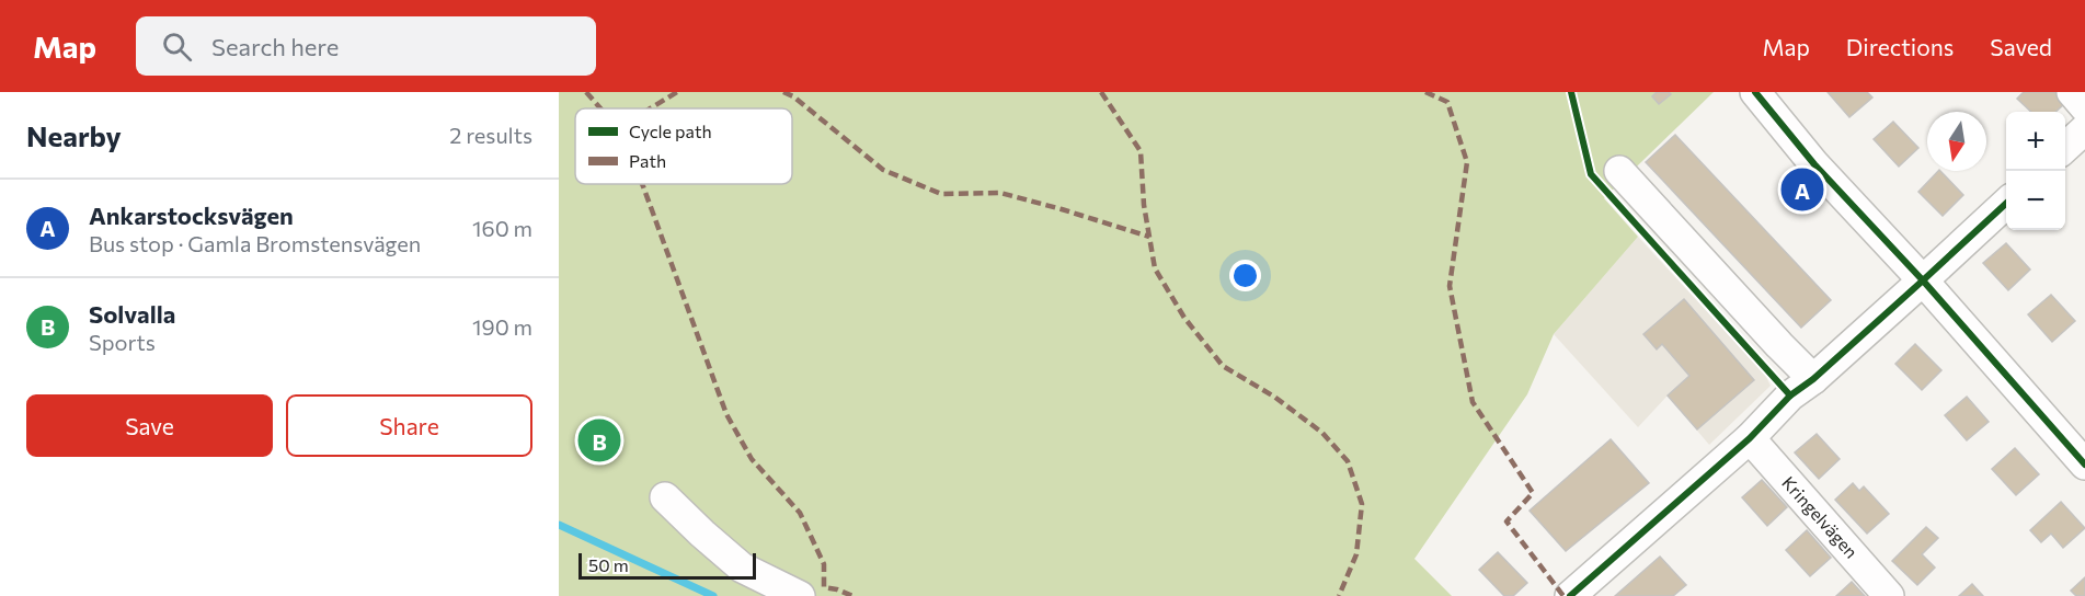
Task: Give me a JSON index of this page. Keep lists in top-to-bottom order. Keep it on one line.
{"streets":{"street":["Kringelvägen"]},"legend":["Cycle path","Path"],"scale_bar":"50 m","north":"bottom","page":{"header":"Map","search":"Search here","nav":["Map","Directions","Saved"],"heading":["Nearby","2 results"],"map_buttons":["+","−"],"pins":["A","B"],"list":[{"mark":"A","name":"Ankarstocksvägen","note":"Bus stop · Gamla Bromstensvägen","value":"160 m"},{"mark":"B","name":"Solvalla","note":"Sports","value":"190 m"}],"buttons":["Save","Share"],"scale":"50 m"}}
